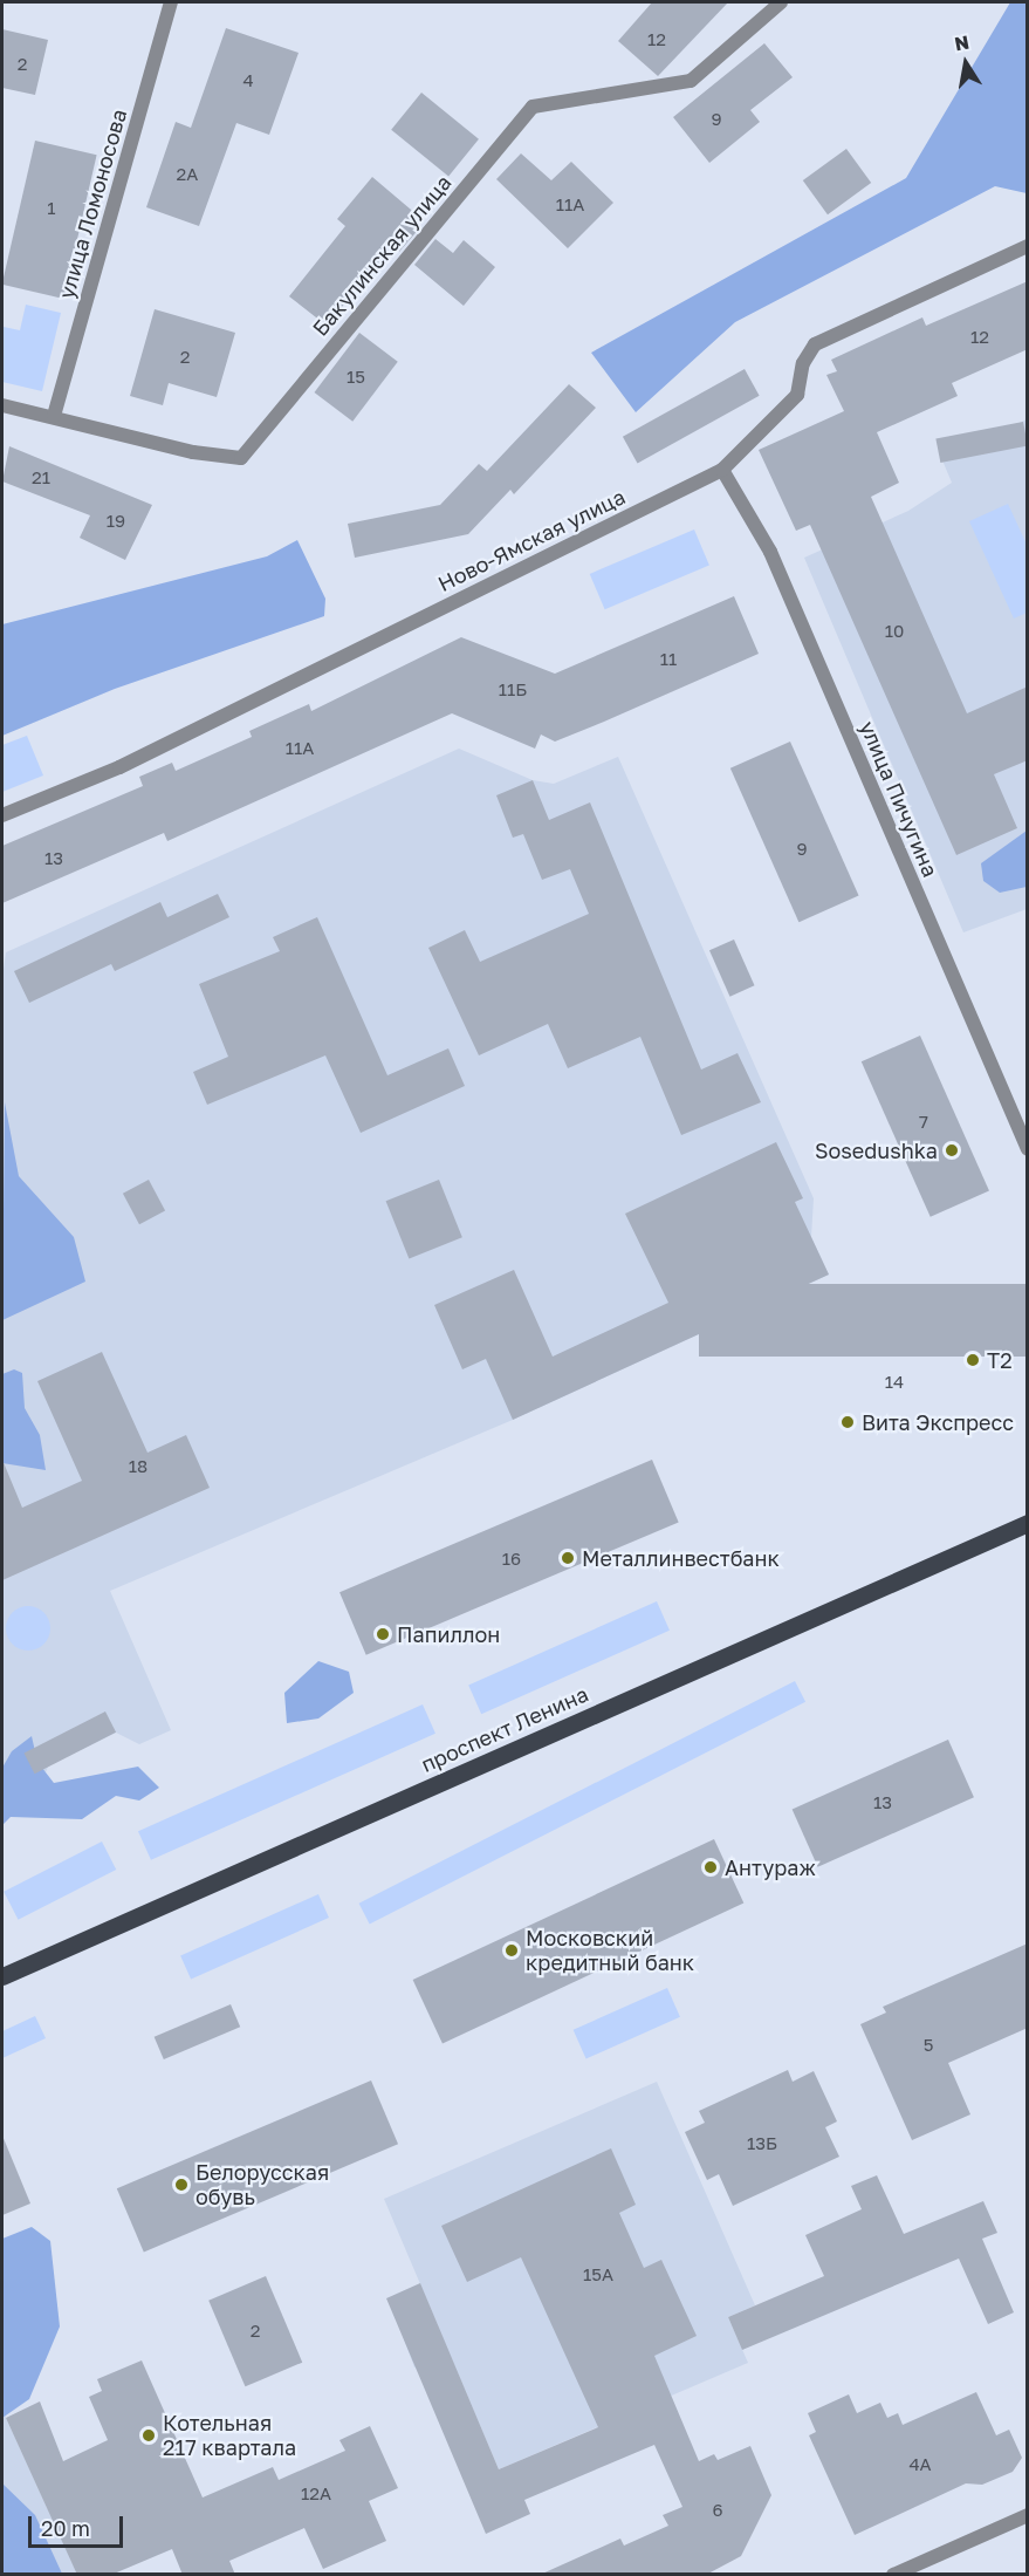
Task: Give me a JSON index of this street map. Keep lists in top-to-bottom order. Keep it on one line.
{"streets":{"main road":["проспект Ленина"],"street":["улица Ломоносова","Бакулинская улица","Ново-Ямская улица","улица Пичугина"]},"crossings":[["улица Ломоносова","Бакулинская улица"],["Ново-Ямская улица","улица Пичугина"]],"places":["Sosedushka","T2","Вита Экспресс","Металлинвестбанк","Папиллон","Антураж","Московский кредитный банк","Белорусская обувь","Котельная 217 квартала"],"house_numbers":["12","2","4","9","2А","11А","1","12","2","15","21","19","10","11","11Б","11А","9","13","7","14","18","16","13","5","13Б","15А","2","4А","12А","6"],"scale_bar":"20 m","north":"top"}
